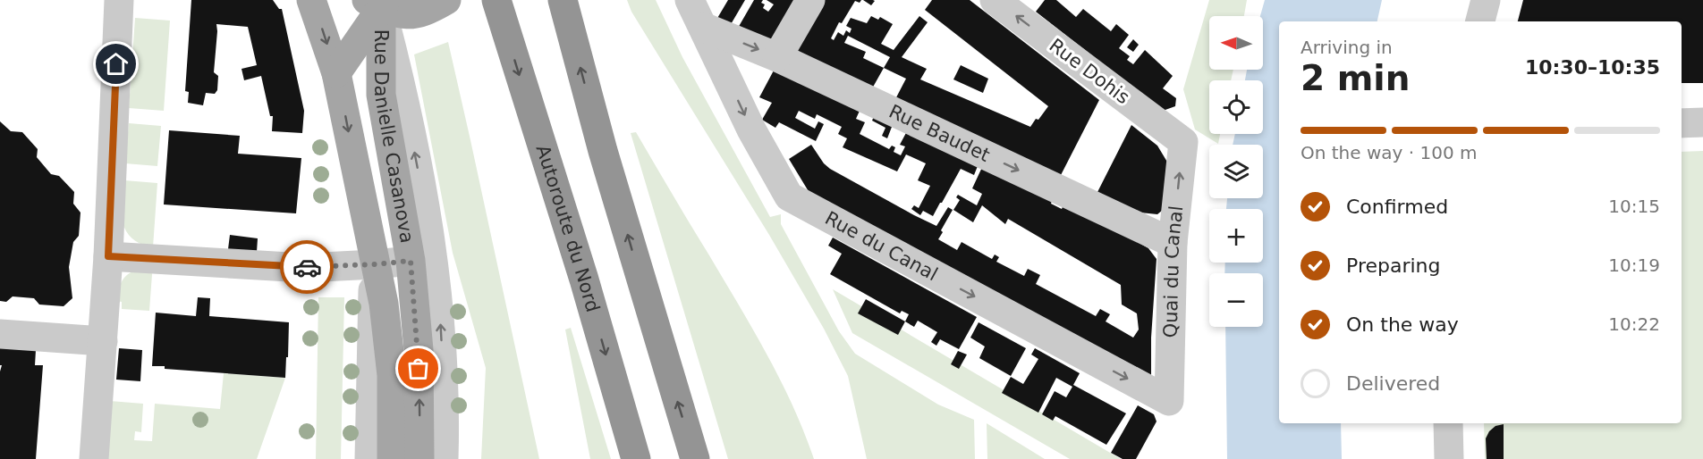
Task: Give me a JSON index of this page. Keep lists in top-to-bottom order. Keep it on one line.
{"streets":{"highway":["Autoroute du Nord"],"main road":["Rue Danielle Casanova"],"street":["Rue Dohis","Rue Baudet","Rue du Canal","Quai du Canal"]},"crossings":[["Rue Dohis","Quai du Canal"],["Rue Baudet","Rue du Canal"],["Rue Baudet","Quai du Canal"],["Rue du Canal","Quai du Canal"]],"one_way":["Rue Dohis","Rue Baudet","Rue du Canal","Quai du Canal"],"north":"left","page":{"map_buttons":["+","−"],"heading":["2 min","Arriving in","10:30–10:35"],"bar":"On the way · 100 m","list":[["Confirmed","10:15"],["Preparing","10:19"],["On the way","10:22"],"Delivered"]}}
